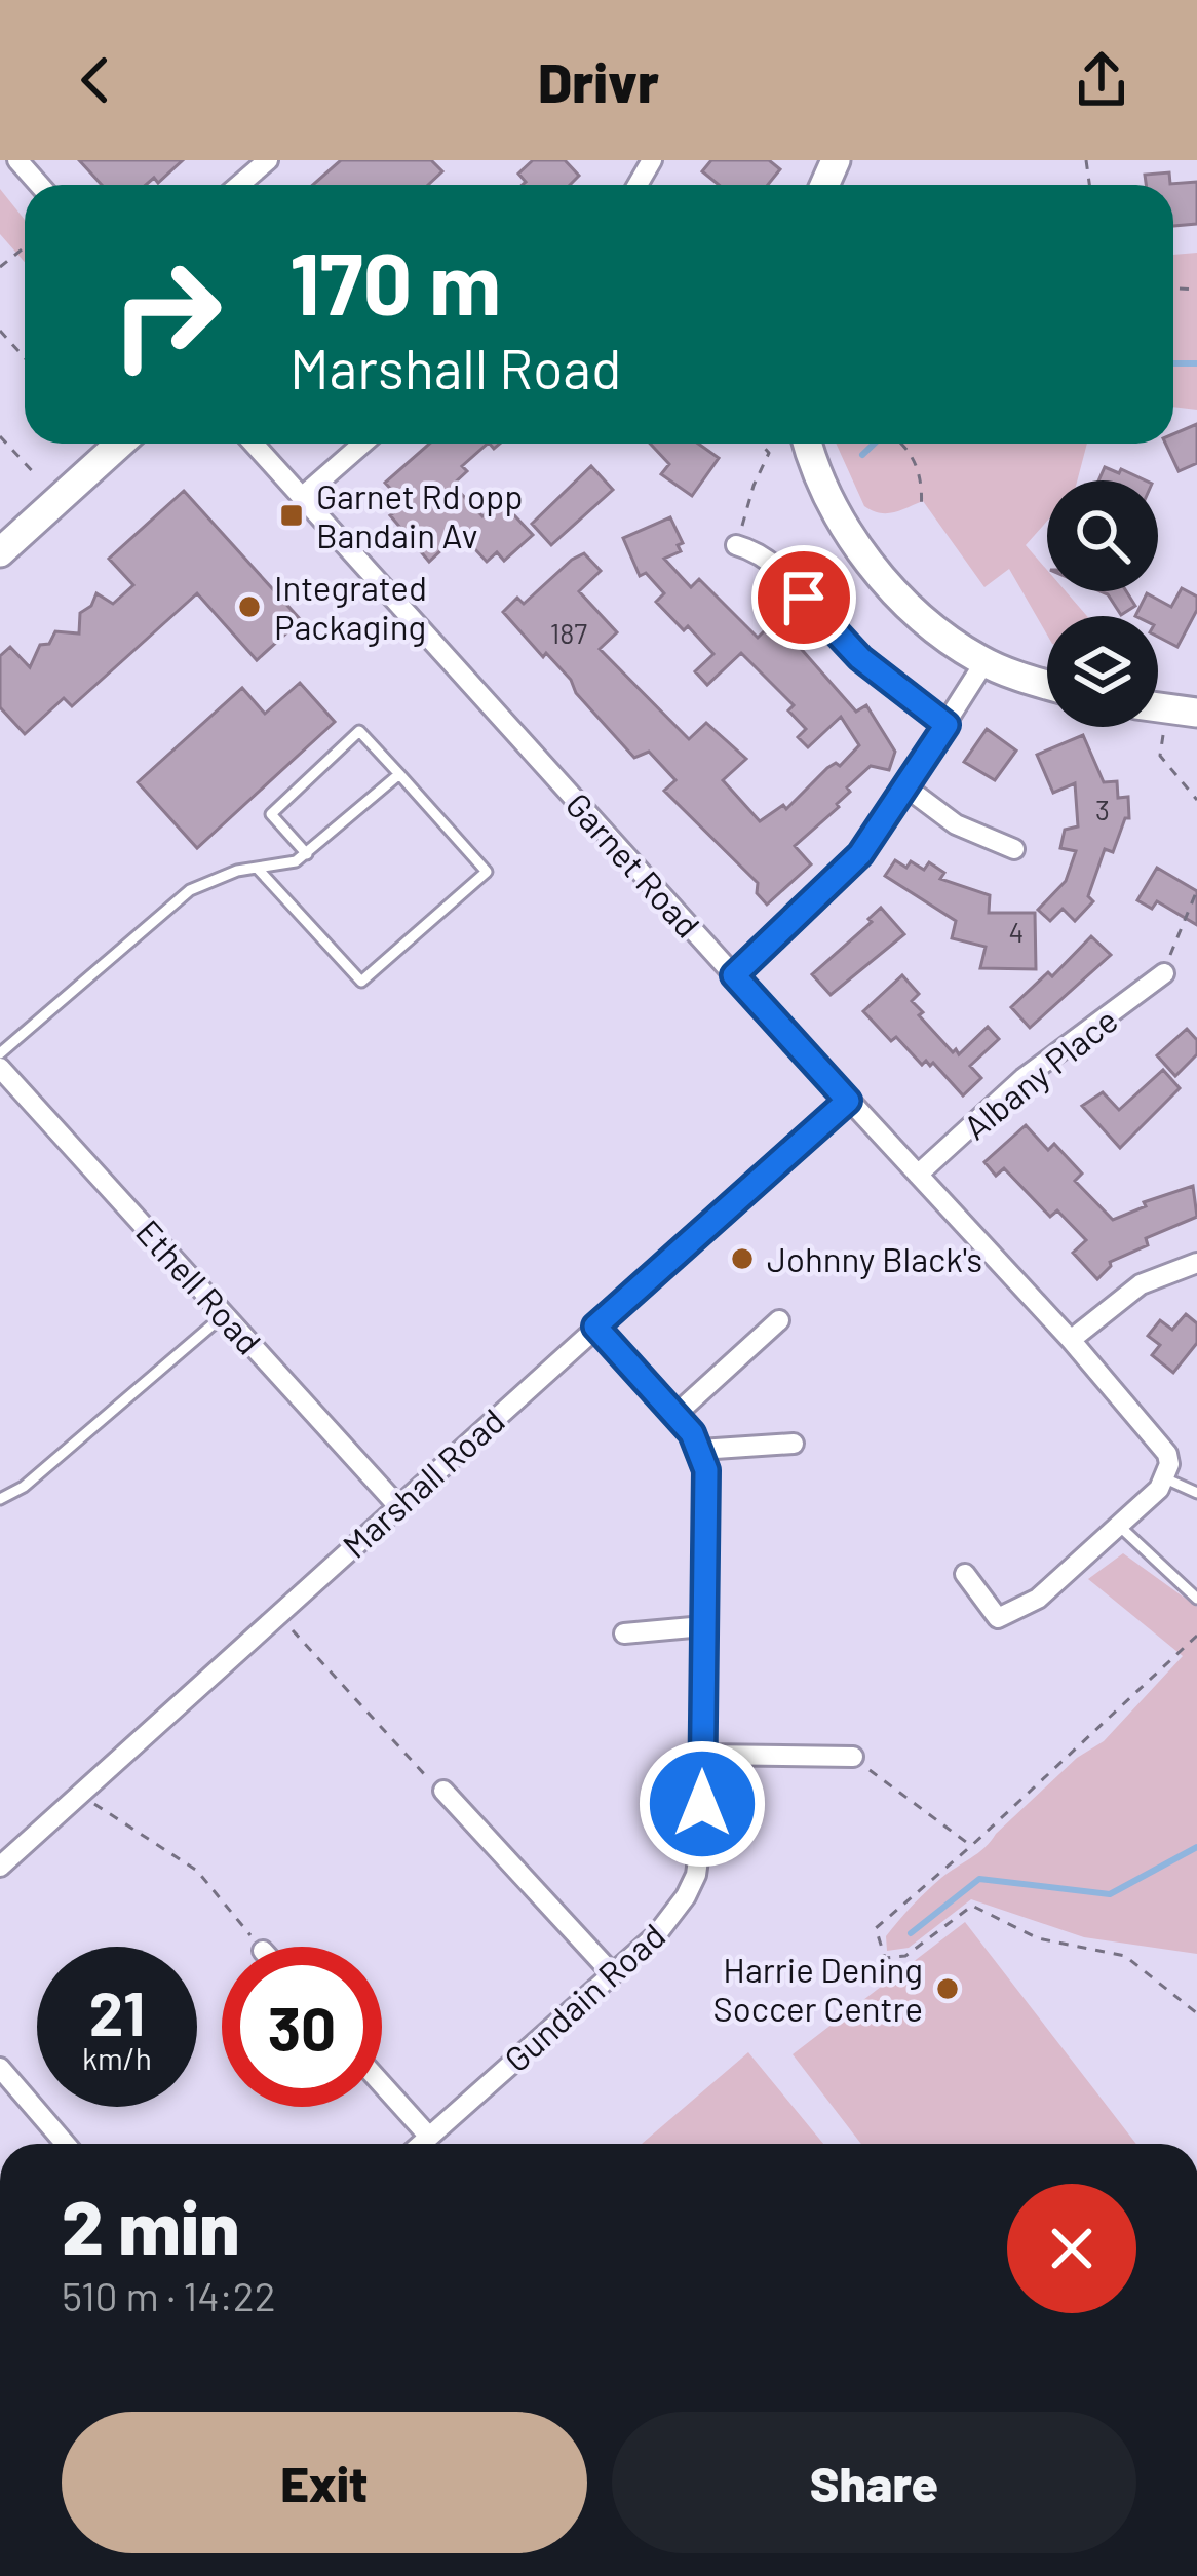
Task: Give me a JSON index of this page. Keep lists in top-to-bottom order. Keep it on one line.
{"streets":{"street":["Garnet Road","Albany Place","Ethell Road","Marshall Road","Gundain Road"]},"crossings":[["Garnet Road","Albany Place"],["Garnet Road","Marshall Road"],["Ethell Road","Marshall Road"],["Marshall Road","Gundain Road"]],"places":{"transit":["Garnet Rd opp Bandain Av"],"other":["Integrated Packaging","Johnny Black's","Harrie Dening Soccer Centre"]},"house_numbers":["187","3","4"],"page":{"header":"Drivr","turn":["170 m","Marshall Road"],"speed":"21 km/h","limit":"30","heading":["2 min","510 m · 14:22"],"buttons":["Exit","Share"]}}
